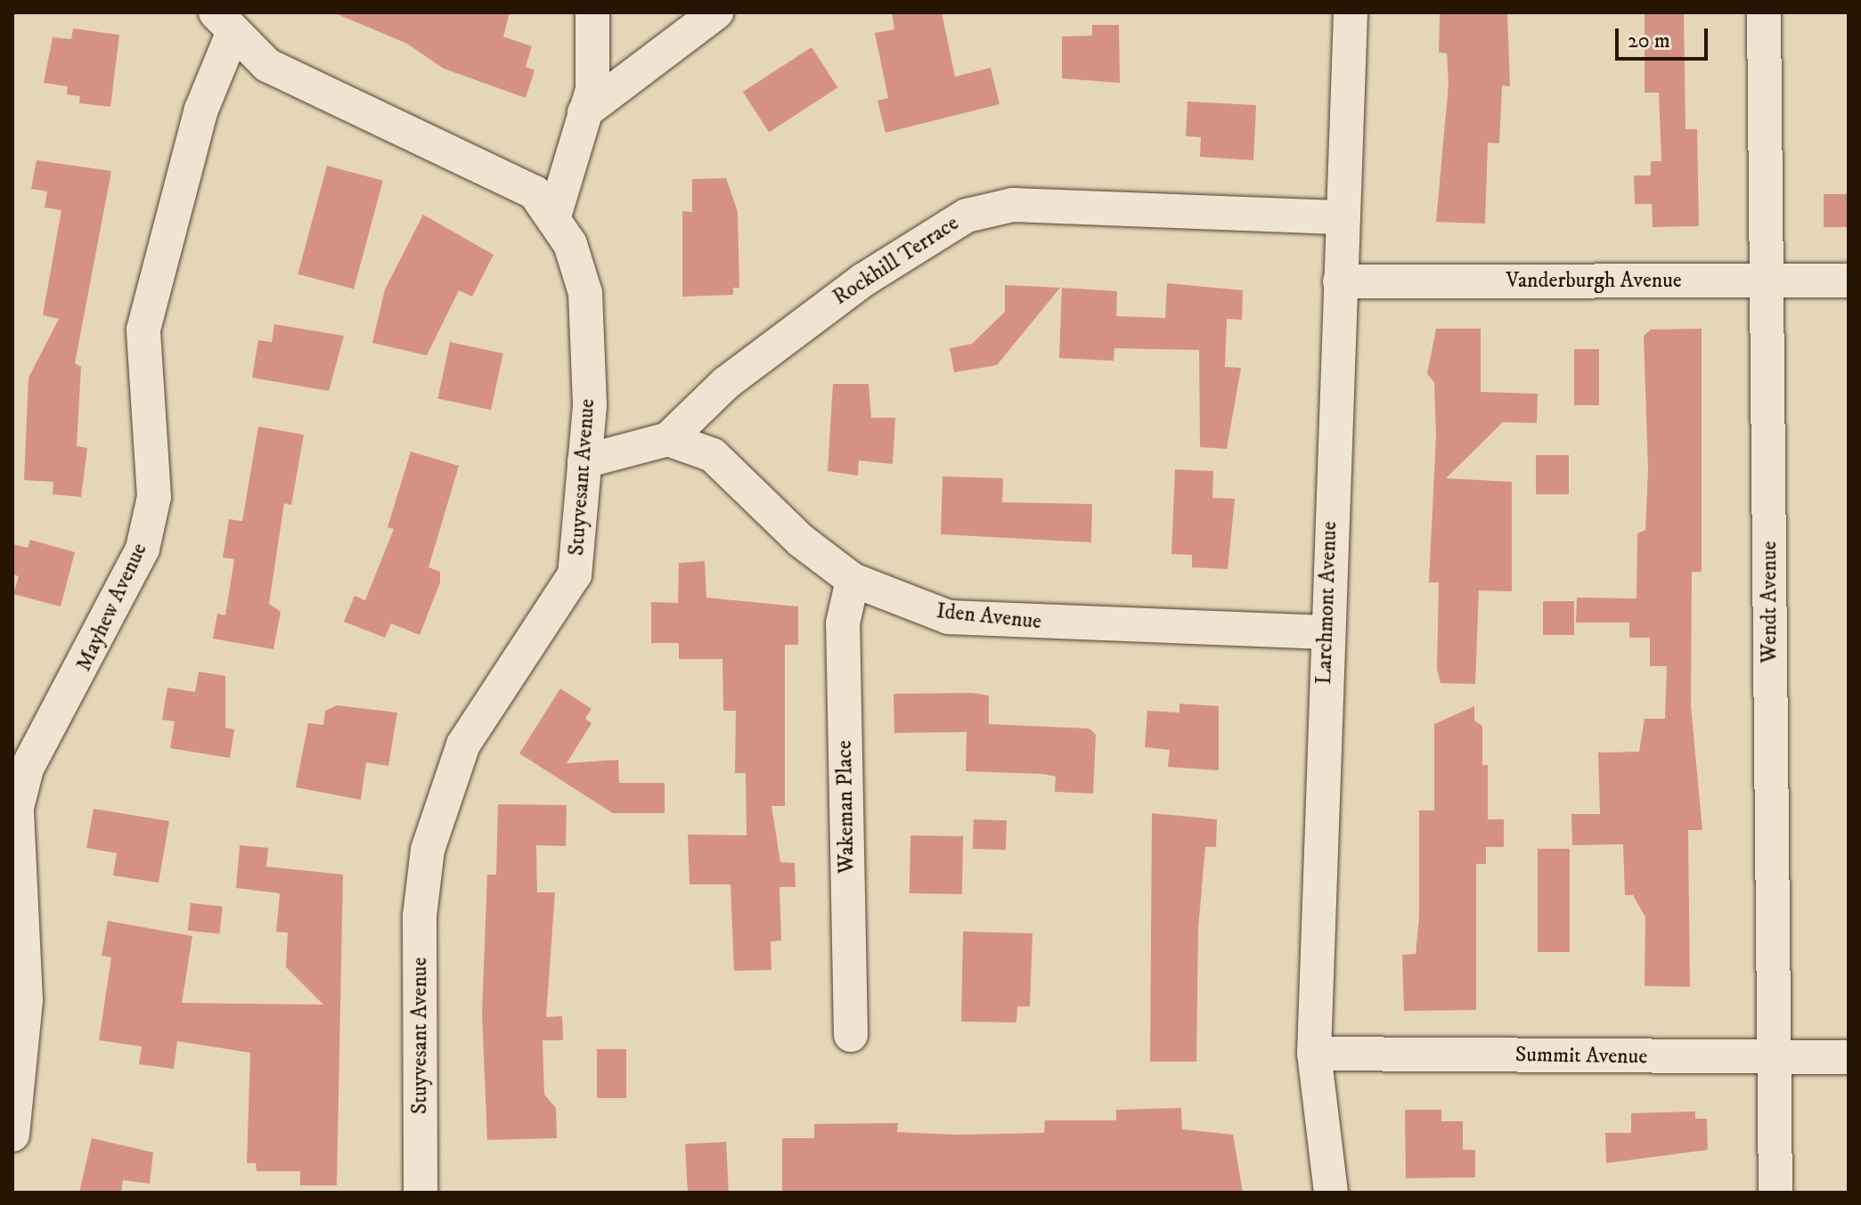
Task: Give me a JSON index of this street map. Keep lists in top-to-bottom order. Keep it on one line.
{"streets":{"street":["Rockhill Terrace","Vanderburgh Avenue","Stuyvesant Avenue","Wendt Avenue","Larchmont Avenue","Mayhew Avenue","Iden Avenue","Wakeman Place","Summit Avenue"]},"crossings":[["Rockhill Terrace","Larchmont Avenue"],["Rockhill Terrace","Iden Avenue"],["Vanderburgh Avenue","Wendt Avenue"],["Vanderburgh Avenue","Larchmont Avenue"],["Stuyvesant Avenue","Mayhew Avenue"],["Wendt Avenue","Summit Avenue"],["Larchmont Avenue","Iden Avenue"],["Larchmont Avenue","Summit Avenue"],["Iden Avenue","Wakeman Place"]],"scale_bar":"20 m"}
